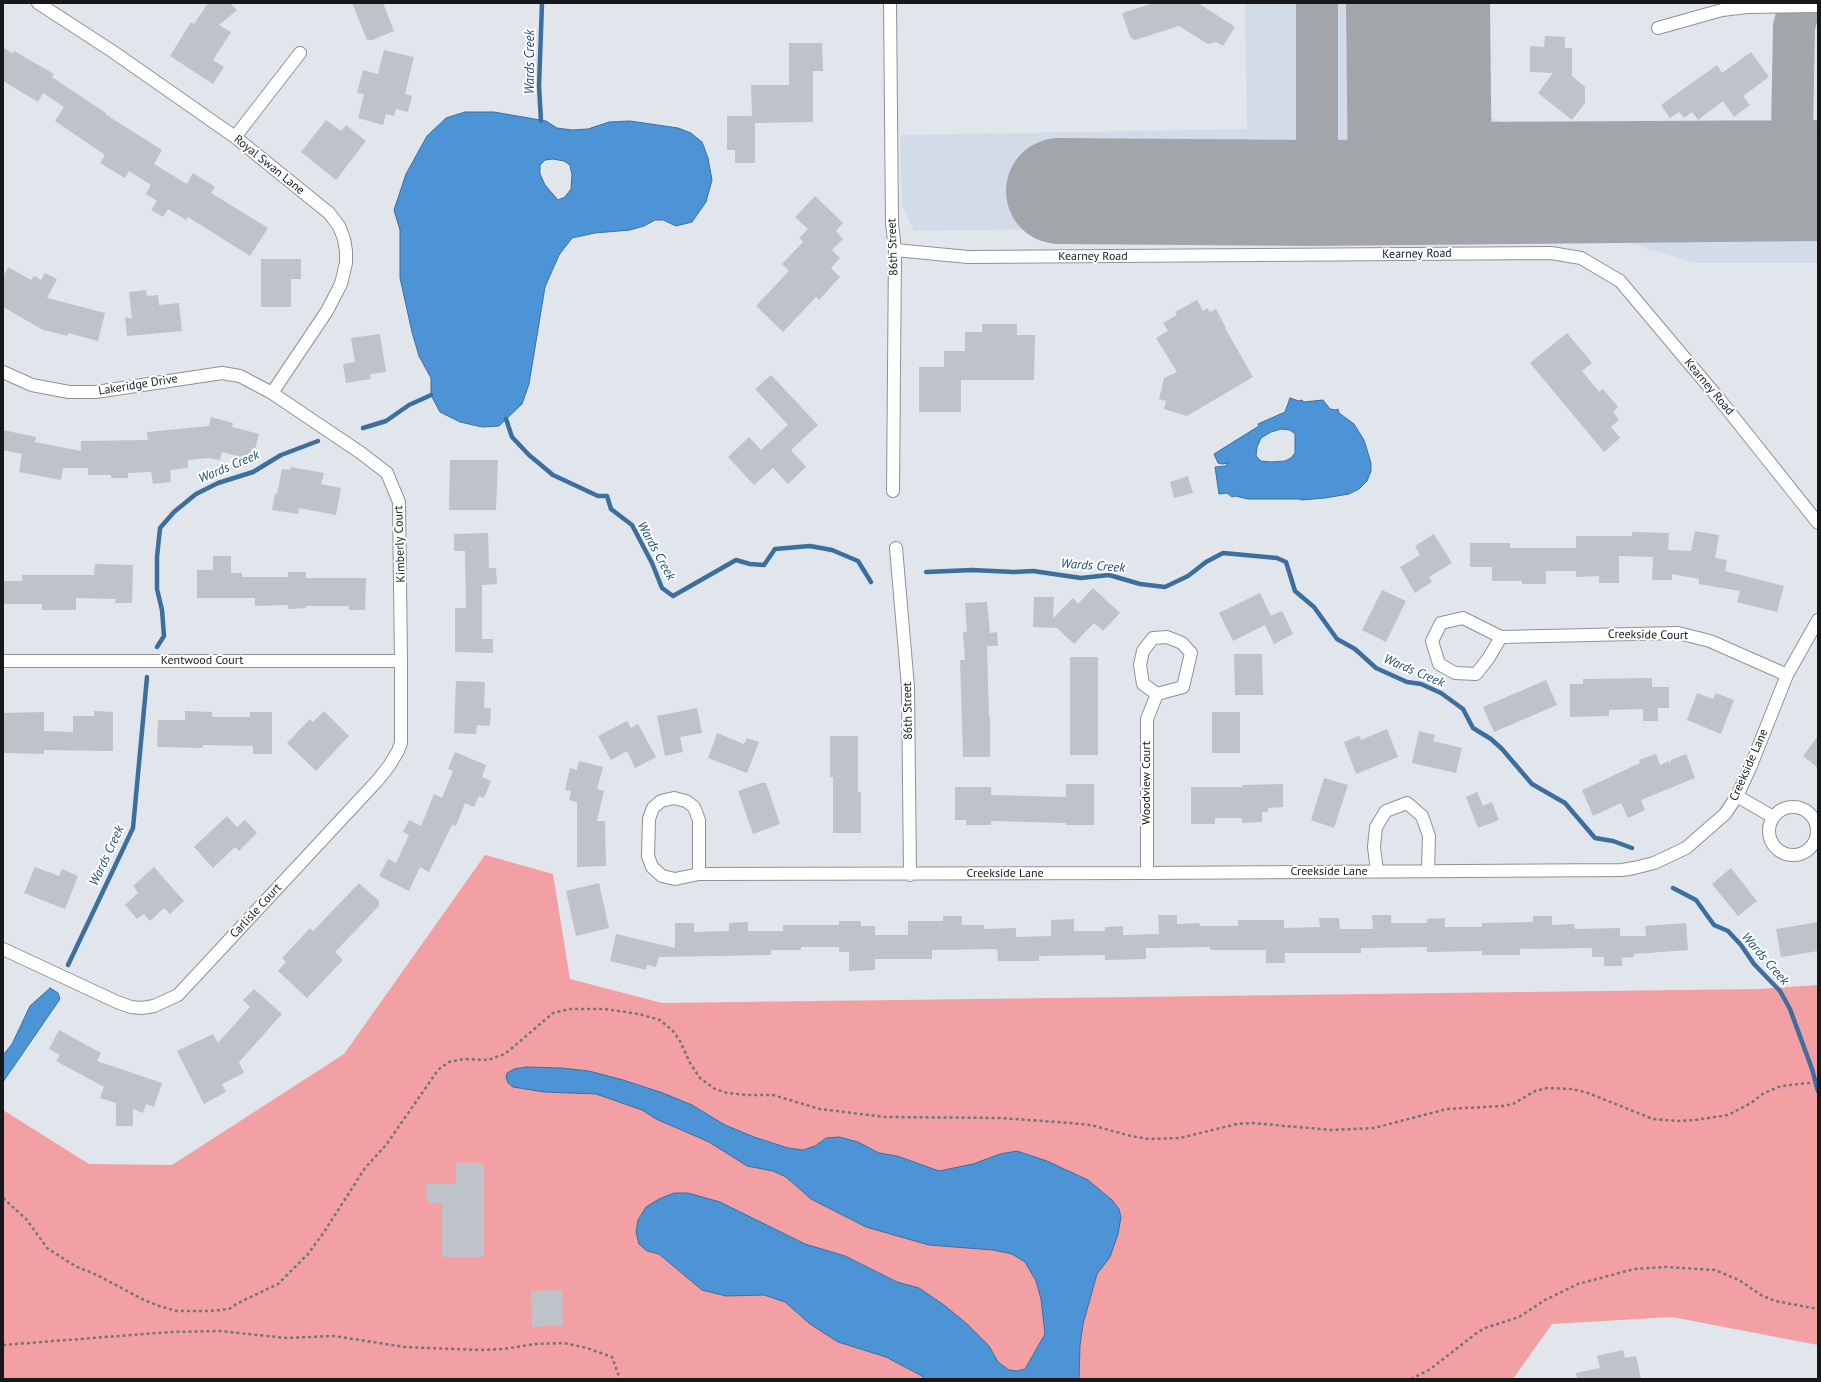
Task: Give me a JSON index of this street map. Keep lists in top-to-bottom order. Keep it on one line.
{"streets":{"street":["Royal Swan Lane","86th Street","Kearney Road","Lakeridge Drive","Kimberly Court","Creekside Court","Kentwood Court","Creekside Lane","Woodview Court","Carlisle Court"]},"crossings":[["Royal Swan Lane","Lakeridge Drive"],["Royal Swan Lane","Kimberly Court"],["86th Street","Kearney Road"],["86th Street","Creekside Lane"],["Lakeridge Drive","Kimberly Court"],["Kimberly Court","Kentwood Court"],["Kimberly Court","Carlisle Court"],["Creekside Court","Creekside Lane"],["Kentwood Court","Carlisle Court"],["Creekside Lane","Woodview Court"]],"water":["Wards Creek"]}
